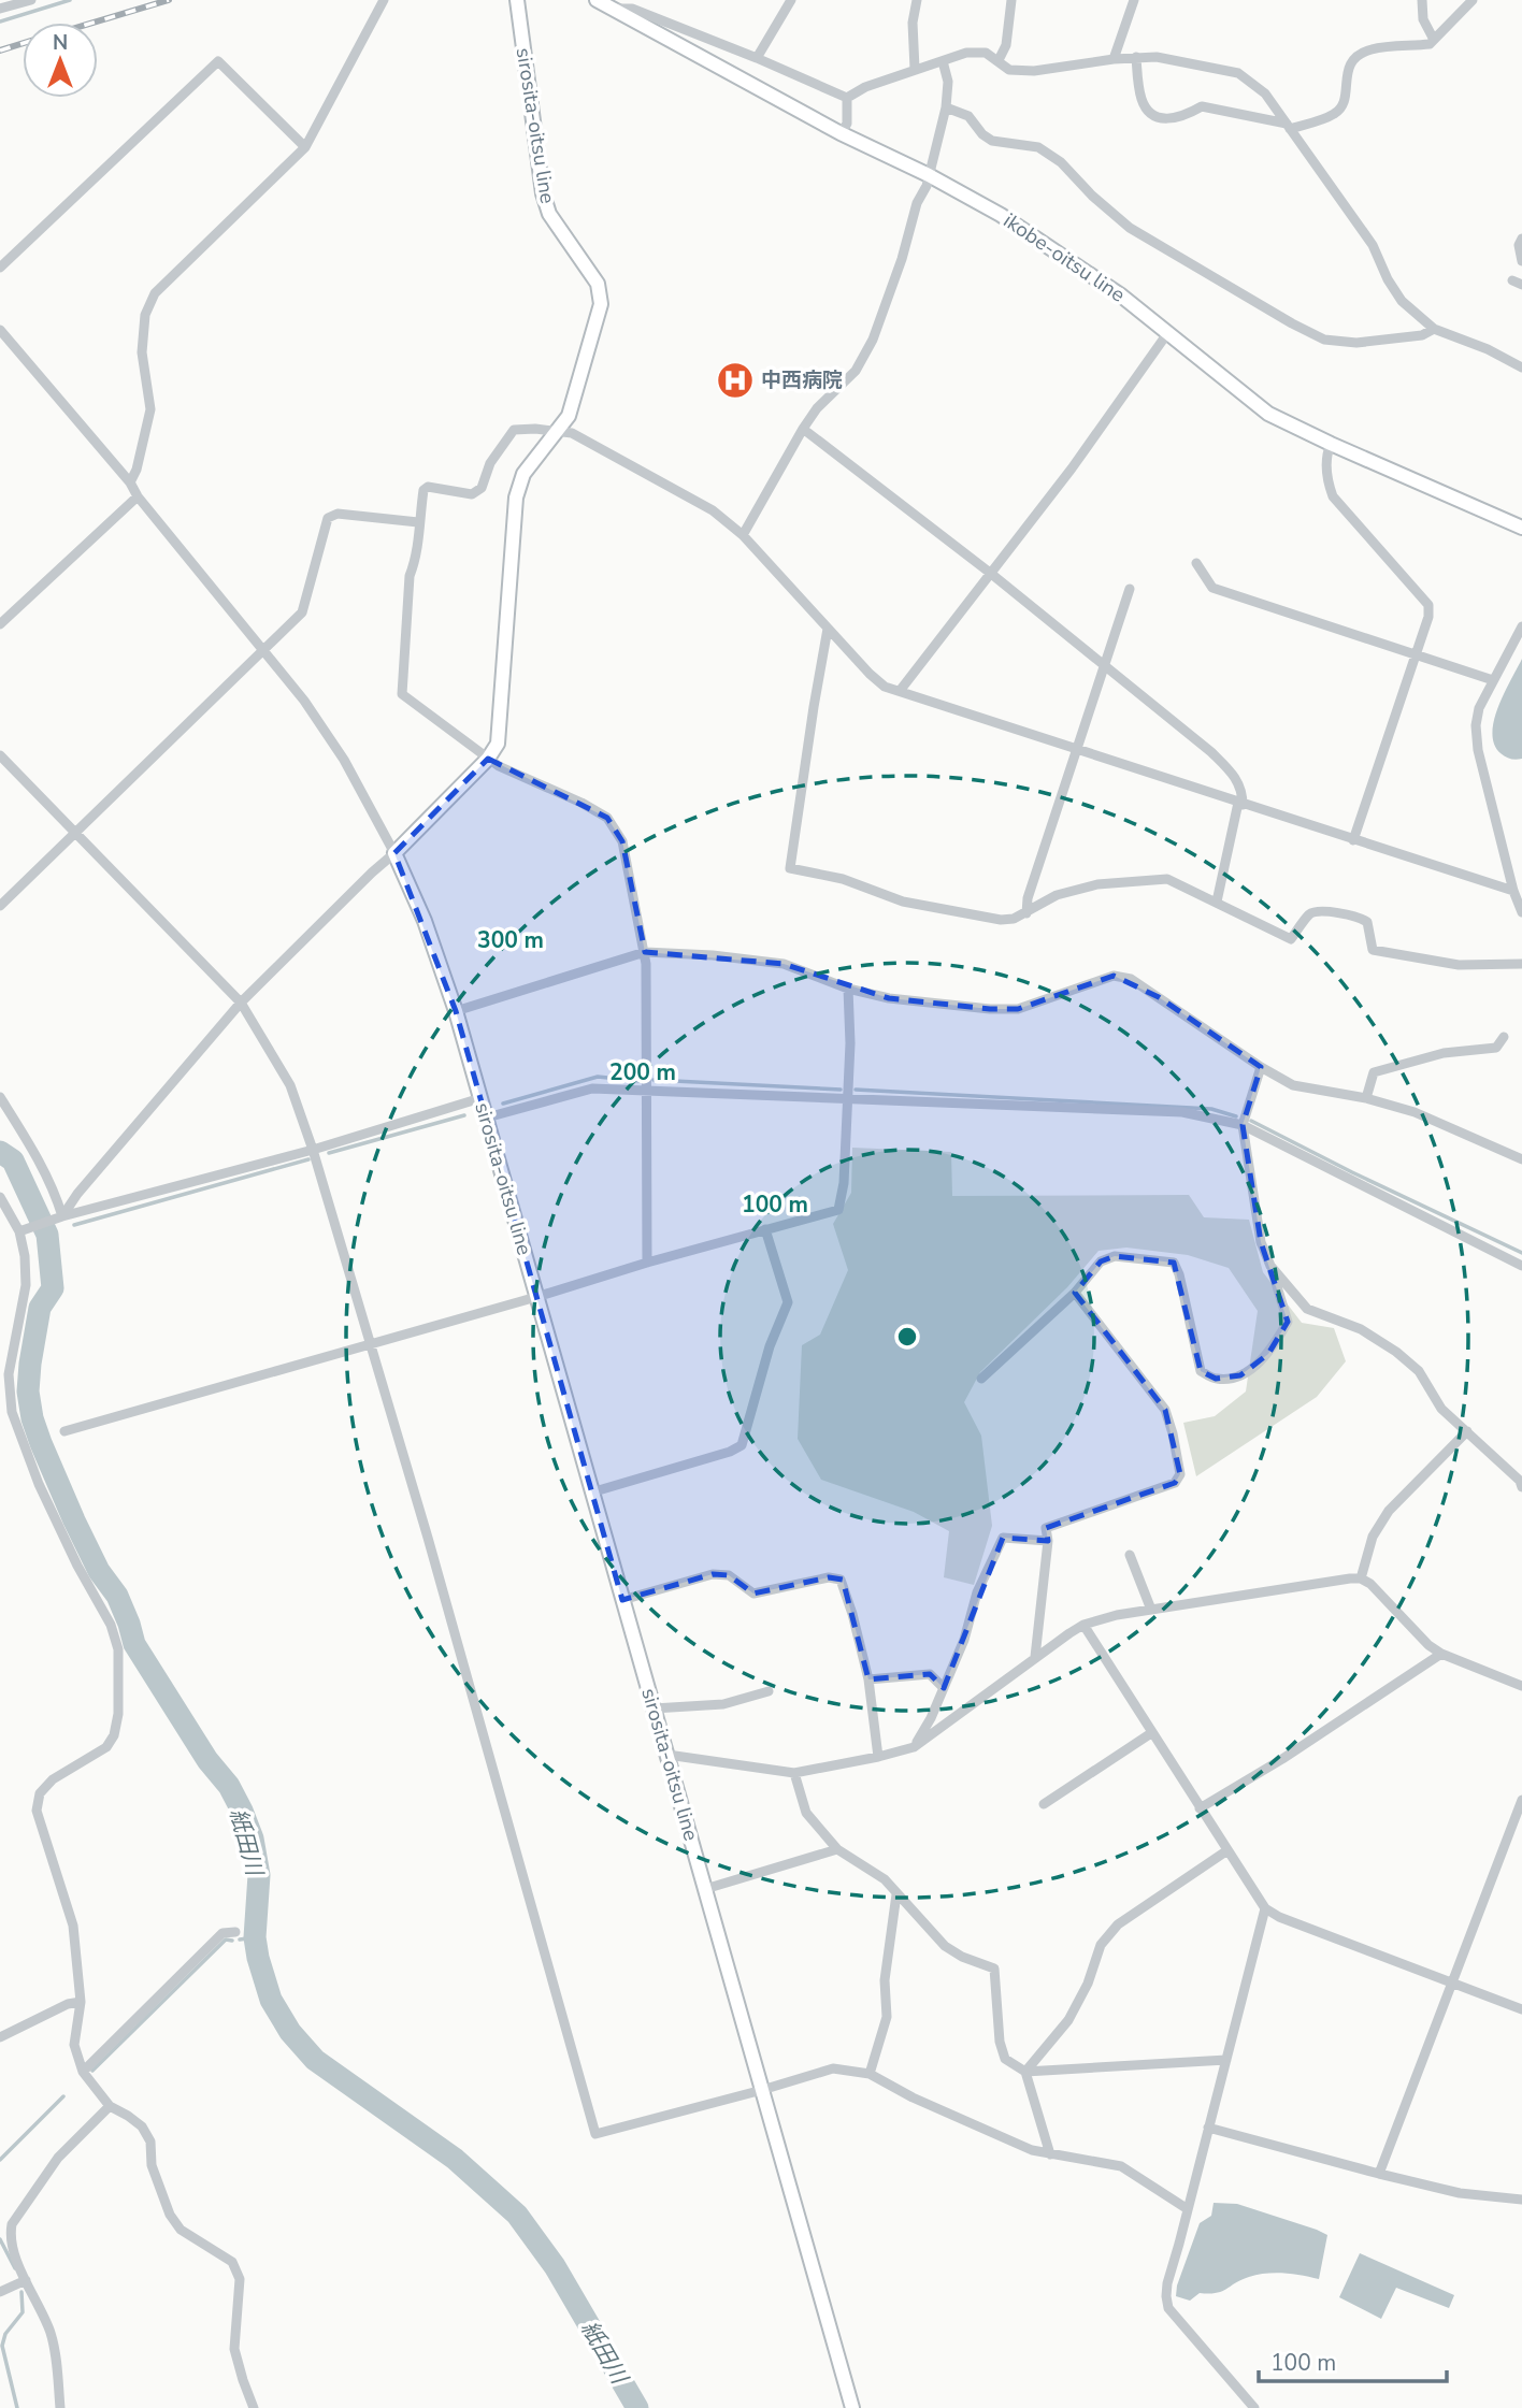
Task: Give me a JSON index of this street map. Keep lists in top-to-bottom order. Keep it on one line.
{"streets":{"main road":["sirosita-oitsu line","ikobe-oitsu line"]},"water":["紙田川"],"places":{"hospital":["中西病院"]},"scale_bar":"100 m","north":"top","rings":["300 m","200 m","100 m"]}
